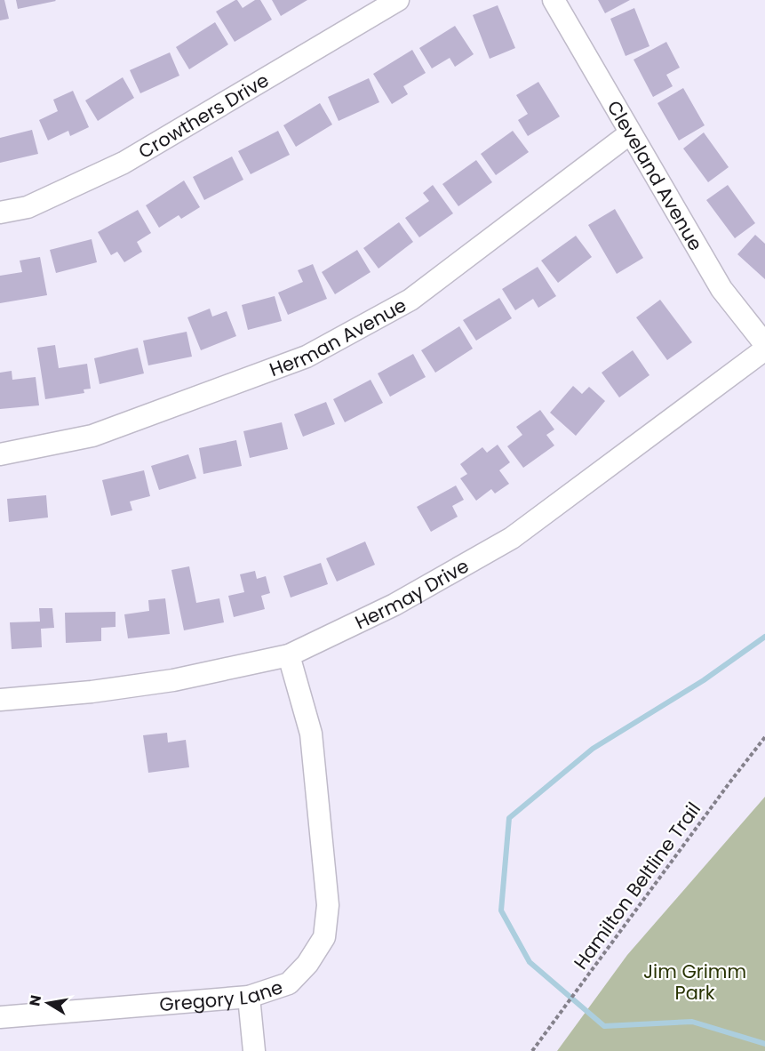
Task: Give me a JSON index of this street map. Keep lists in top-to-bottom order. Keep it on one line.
{"streets":{"street":["Crowthers Drive","Cleveland Avenue","Herman Avenue","Hermay Drive","Gregory Lane"],"path":["Hamilton Beltline Trail"]},"crossings":[["Cleveland Avenue","Herman Avenue"],["Hermay Drive","Gregory Lane"]],"parks":["Jim Grimm Park"],"north":"left"}
